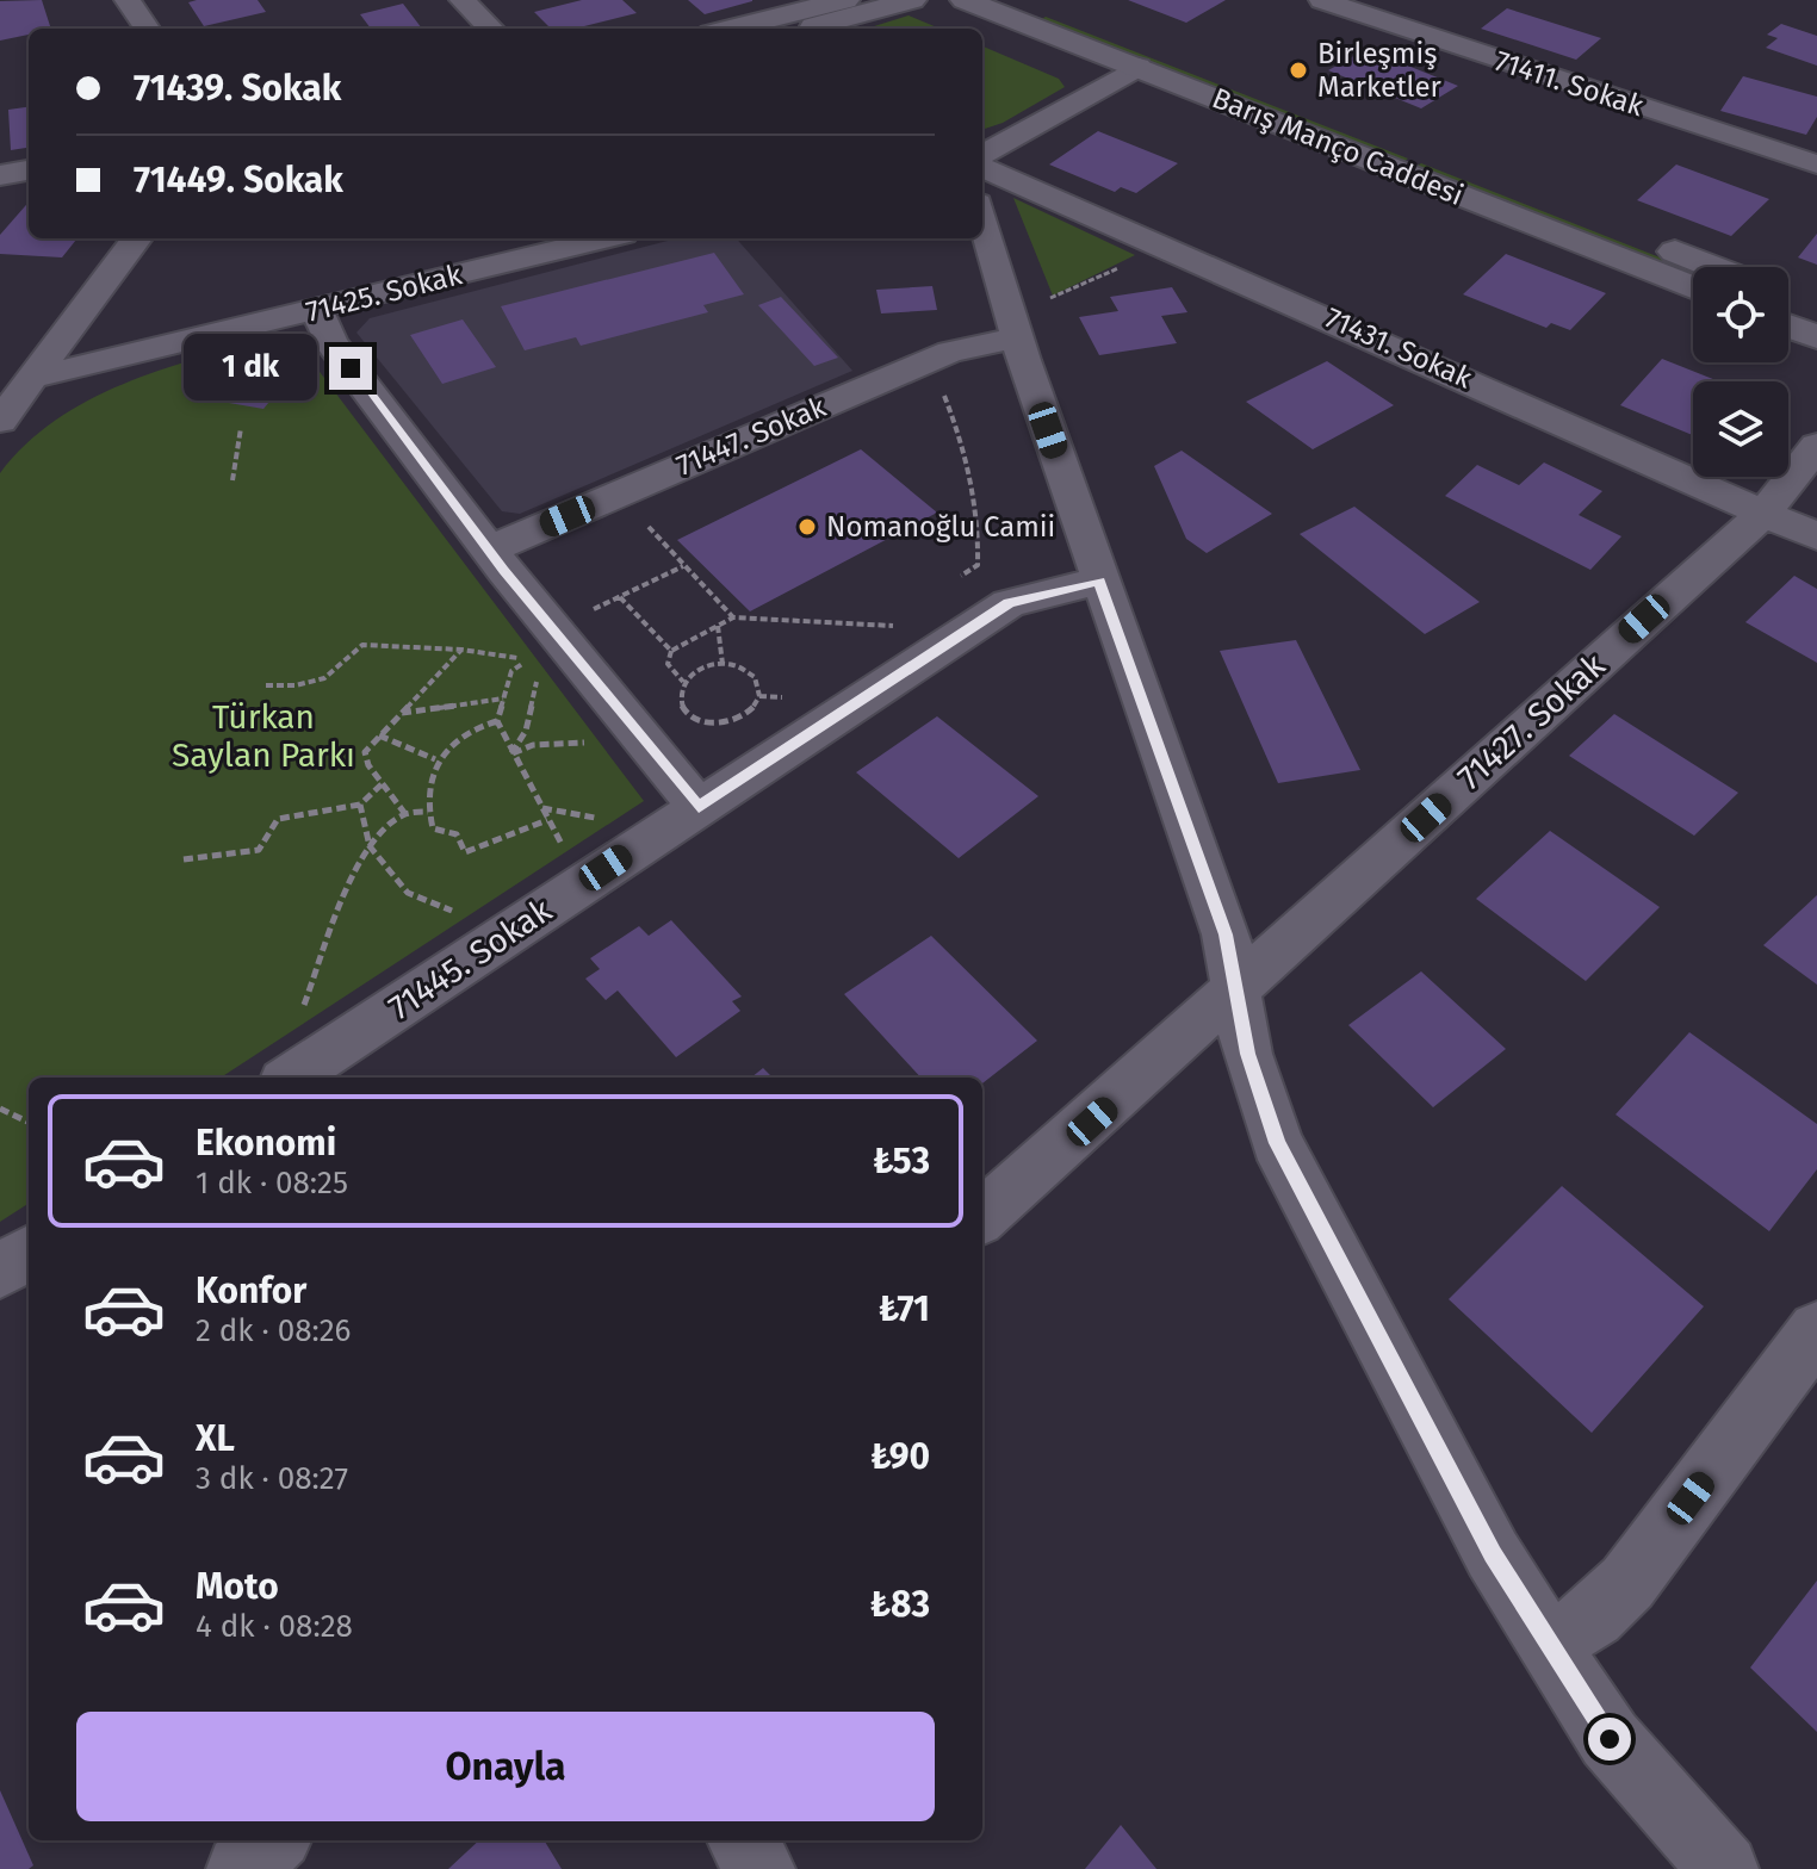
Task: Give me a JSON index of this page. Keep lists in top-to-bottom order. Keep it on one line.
{"streets":{"main road":["Barış Manço Caddesi"],"street":["71411. Sokak","71425. Sokak","71431. Sokak","71447. Sokak","71427. Sokak","71445. Sokak"]},"crossings":[["71431. Sokak","71427. Sokak"]],"parks":["Türkan Saylan Parkı"],"places":["Birleşmiş Marketler","Nomanoğlu Camii"],"page":{"banner":["71439. Sokak","71449. Sokak"],"bubble":"1 dk","list":[{"name":"Ekonomi","note":"1 dk · 08:25","value":"₺53"},{"name":"Konfor","note":"2 dk · 08:26","value":"₺71"},{"name":"XL","note":"3 dk · 08:27","value":"₺90"},{"name":"Moto","note":"4 dk · 08:28","value":"₺83"}],"buttons":"Onayla"}}
